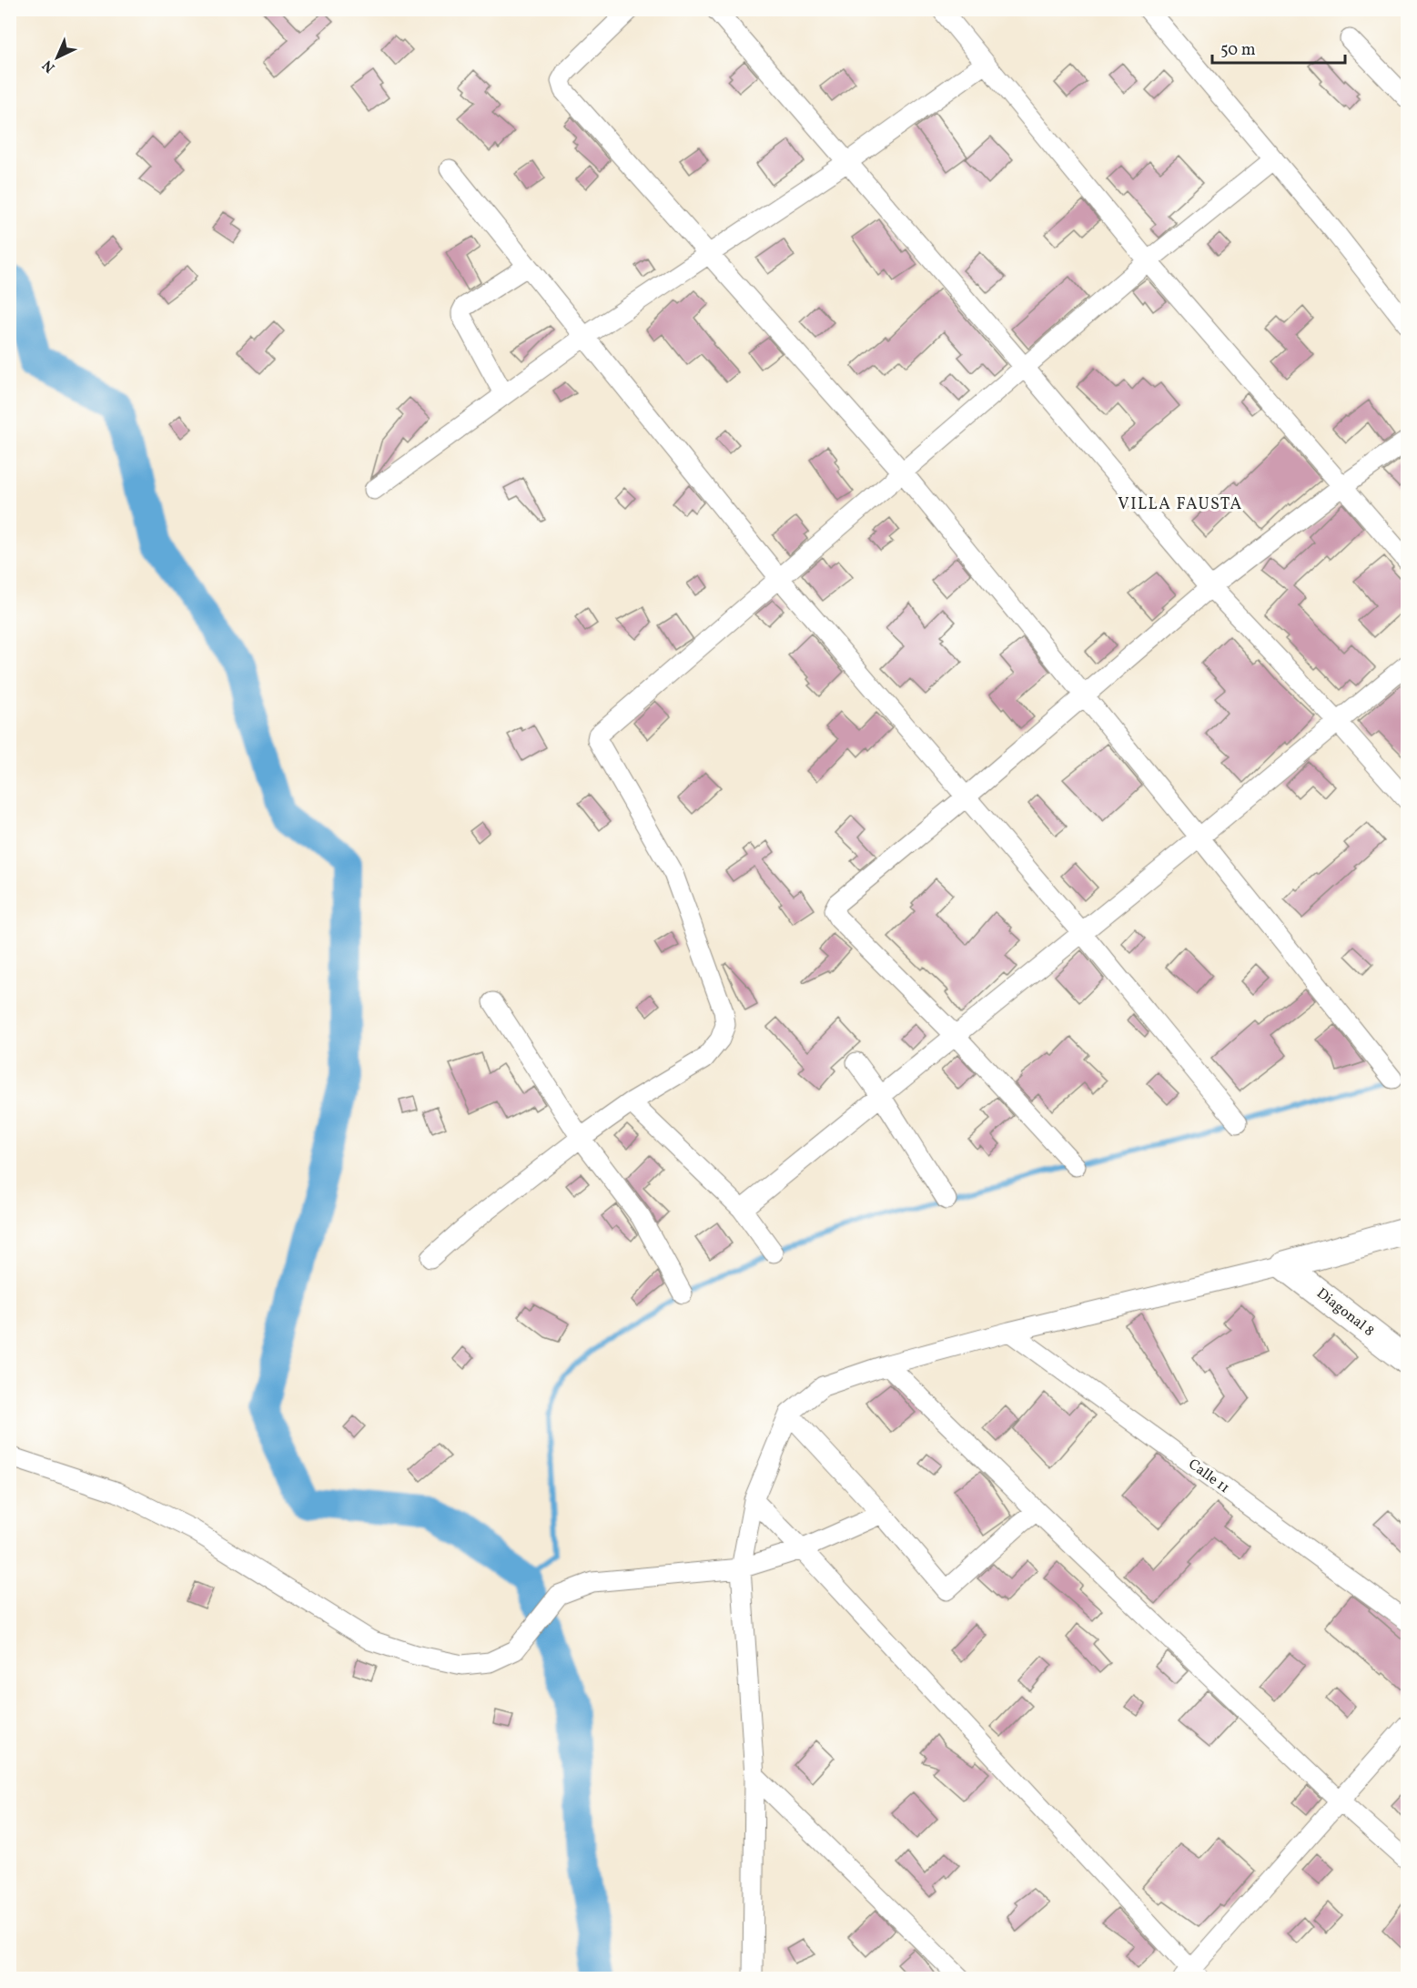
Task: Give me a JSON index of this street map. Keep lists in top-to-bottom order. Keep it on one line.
{"streets":{"street":["Diagonal 8","Calle 11"]},"districts":["VILLA FAUSTA"],"scale_bar":"50 m","north":"bottom left"}
